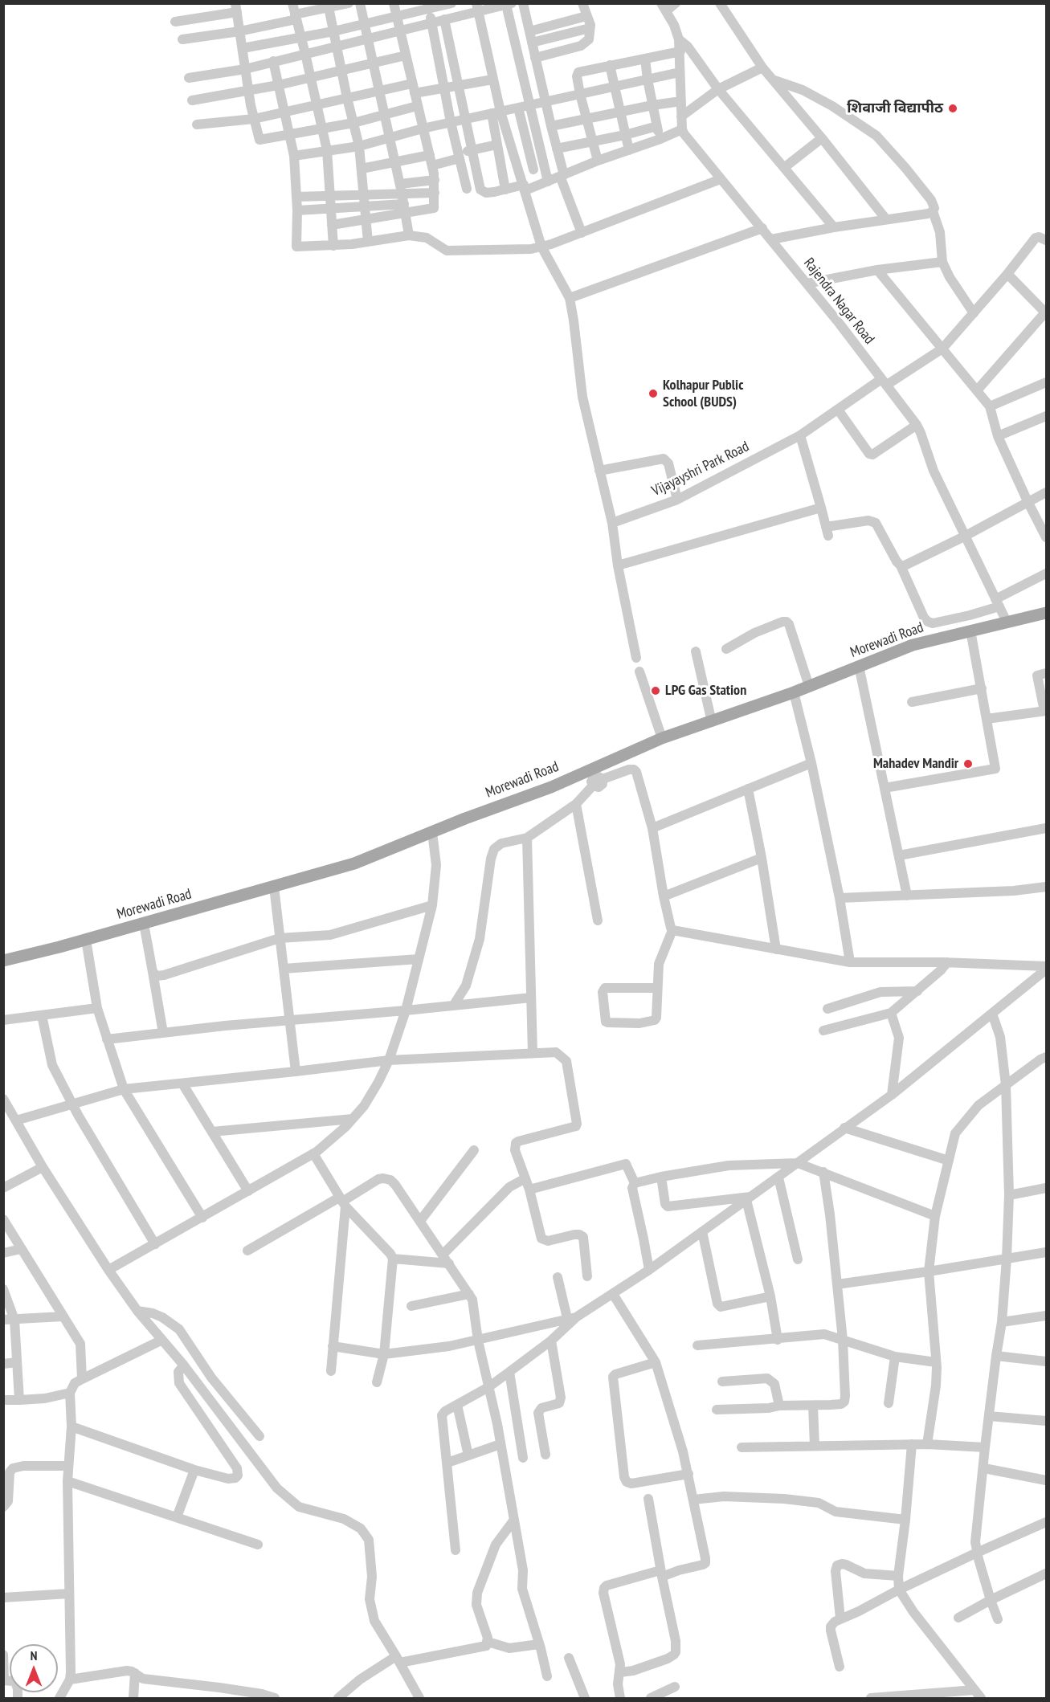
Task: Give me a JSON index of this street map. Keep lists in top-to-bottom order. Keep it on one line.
{"streets":{"main road":["Morewadi Road"],"street":["Rajendra Nagar Road","Vijayayshri Park Road"]},"crossings":[["Rajendra Nagar Road","Vijayayshri Park Road"],["Rajendra Nagar Road","Morewadi Road"]],"places":["शिवाजी विद्यापीठ","Kolhapur Public School (BUDS)","LPG Gas Station","Mahadev Mandir"],"north":"top"}
